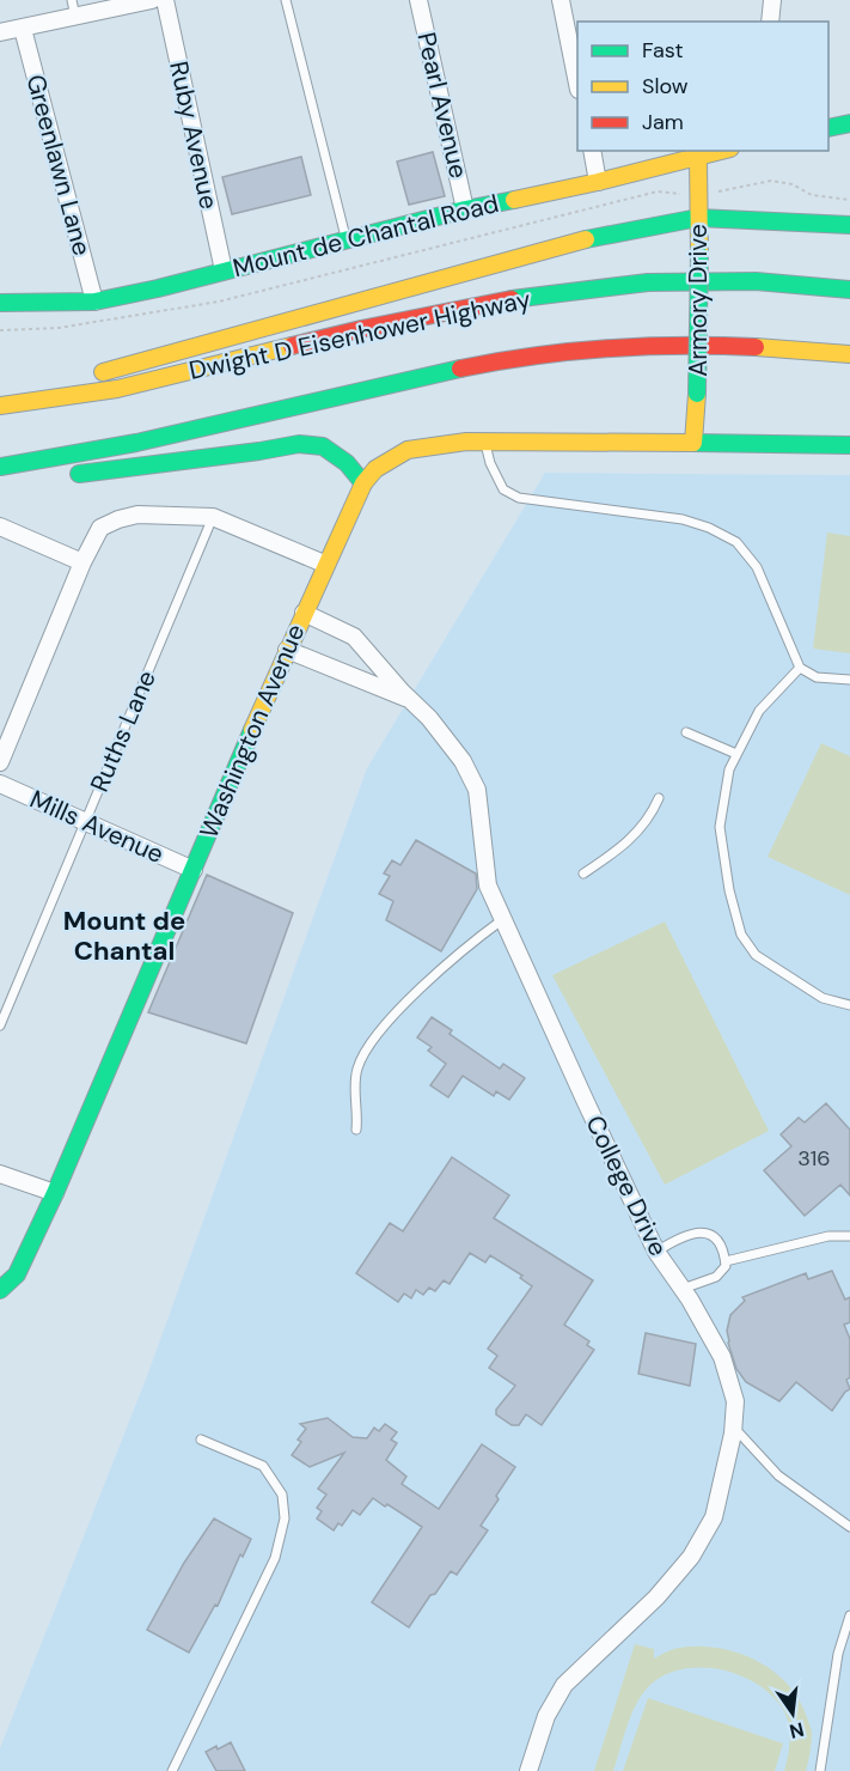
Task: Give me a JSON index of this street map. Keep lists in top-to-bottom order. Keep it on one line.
{"streets":{"main road":["Mount de Chantal Road","Armory Drive","Dwight D Eisenhower Highway","Washington Avenue"],"street":["Pearl Avenue","Ruby Avenue","Greenlawn Lane","Mills Avenue","College Drive"],"lane":["Ruths Lane"]},"crossings":[["Pearl Avenue","Mount de Chantal Road"],["Ruby Avenue","Mount de Chantal Road"],["Greenlawn Lane","Mount de Chantal Road"],["Mount de Chantal Road","Armory Drive"],["Armory Drive","Washington Avenue"],["Ruths Lane","Mills Avenue"],["Washington Avenue","Mills Avenue"],["Washington Avenue","College Drive"]],"districts":["Mount de Chantal"],"house_numbers":["316"],"legend":["Fast","Slow","Jam"],"north":"bottom"}
